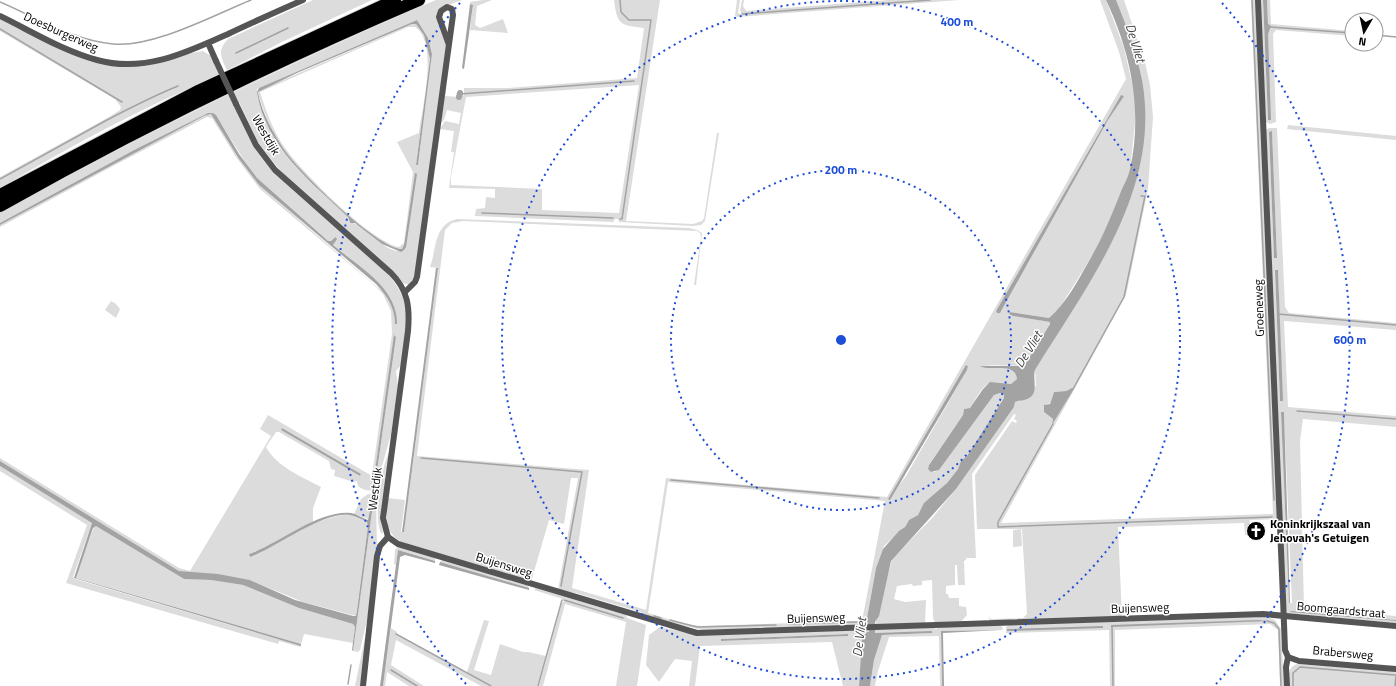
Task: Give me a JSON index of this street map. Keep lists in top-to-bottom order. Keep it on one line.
{"streets":{"street":["Doesburgerweg","Westdijk","Groeneweg","Buijensweg","Boomgaardstraat","Brabersweg"]},"crossings":[["Doesburgerweg","Westdijk"],["Westdijk","Buijensweg"],["Groeneweg","Buijensweg"],["Groeneweg","Boomgaardstraat"],["Groeneweg","Brabersweg"],["Buijensweg","Boomgaardstraat"]],"water":["De Vliet"],"places":{"church":["Koninkrijkszaal van Jehovah's Getuigen"]},"north":"bottom","rings":["400 m","200 m","600 m"]}
